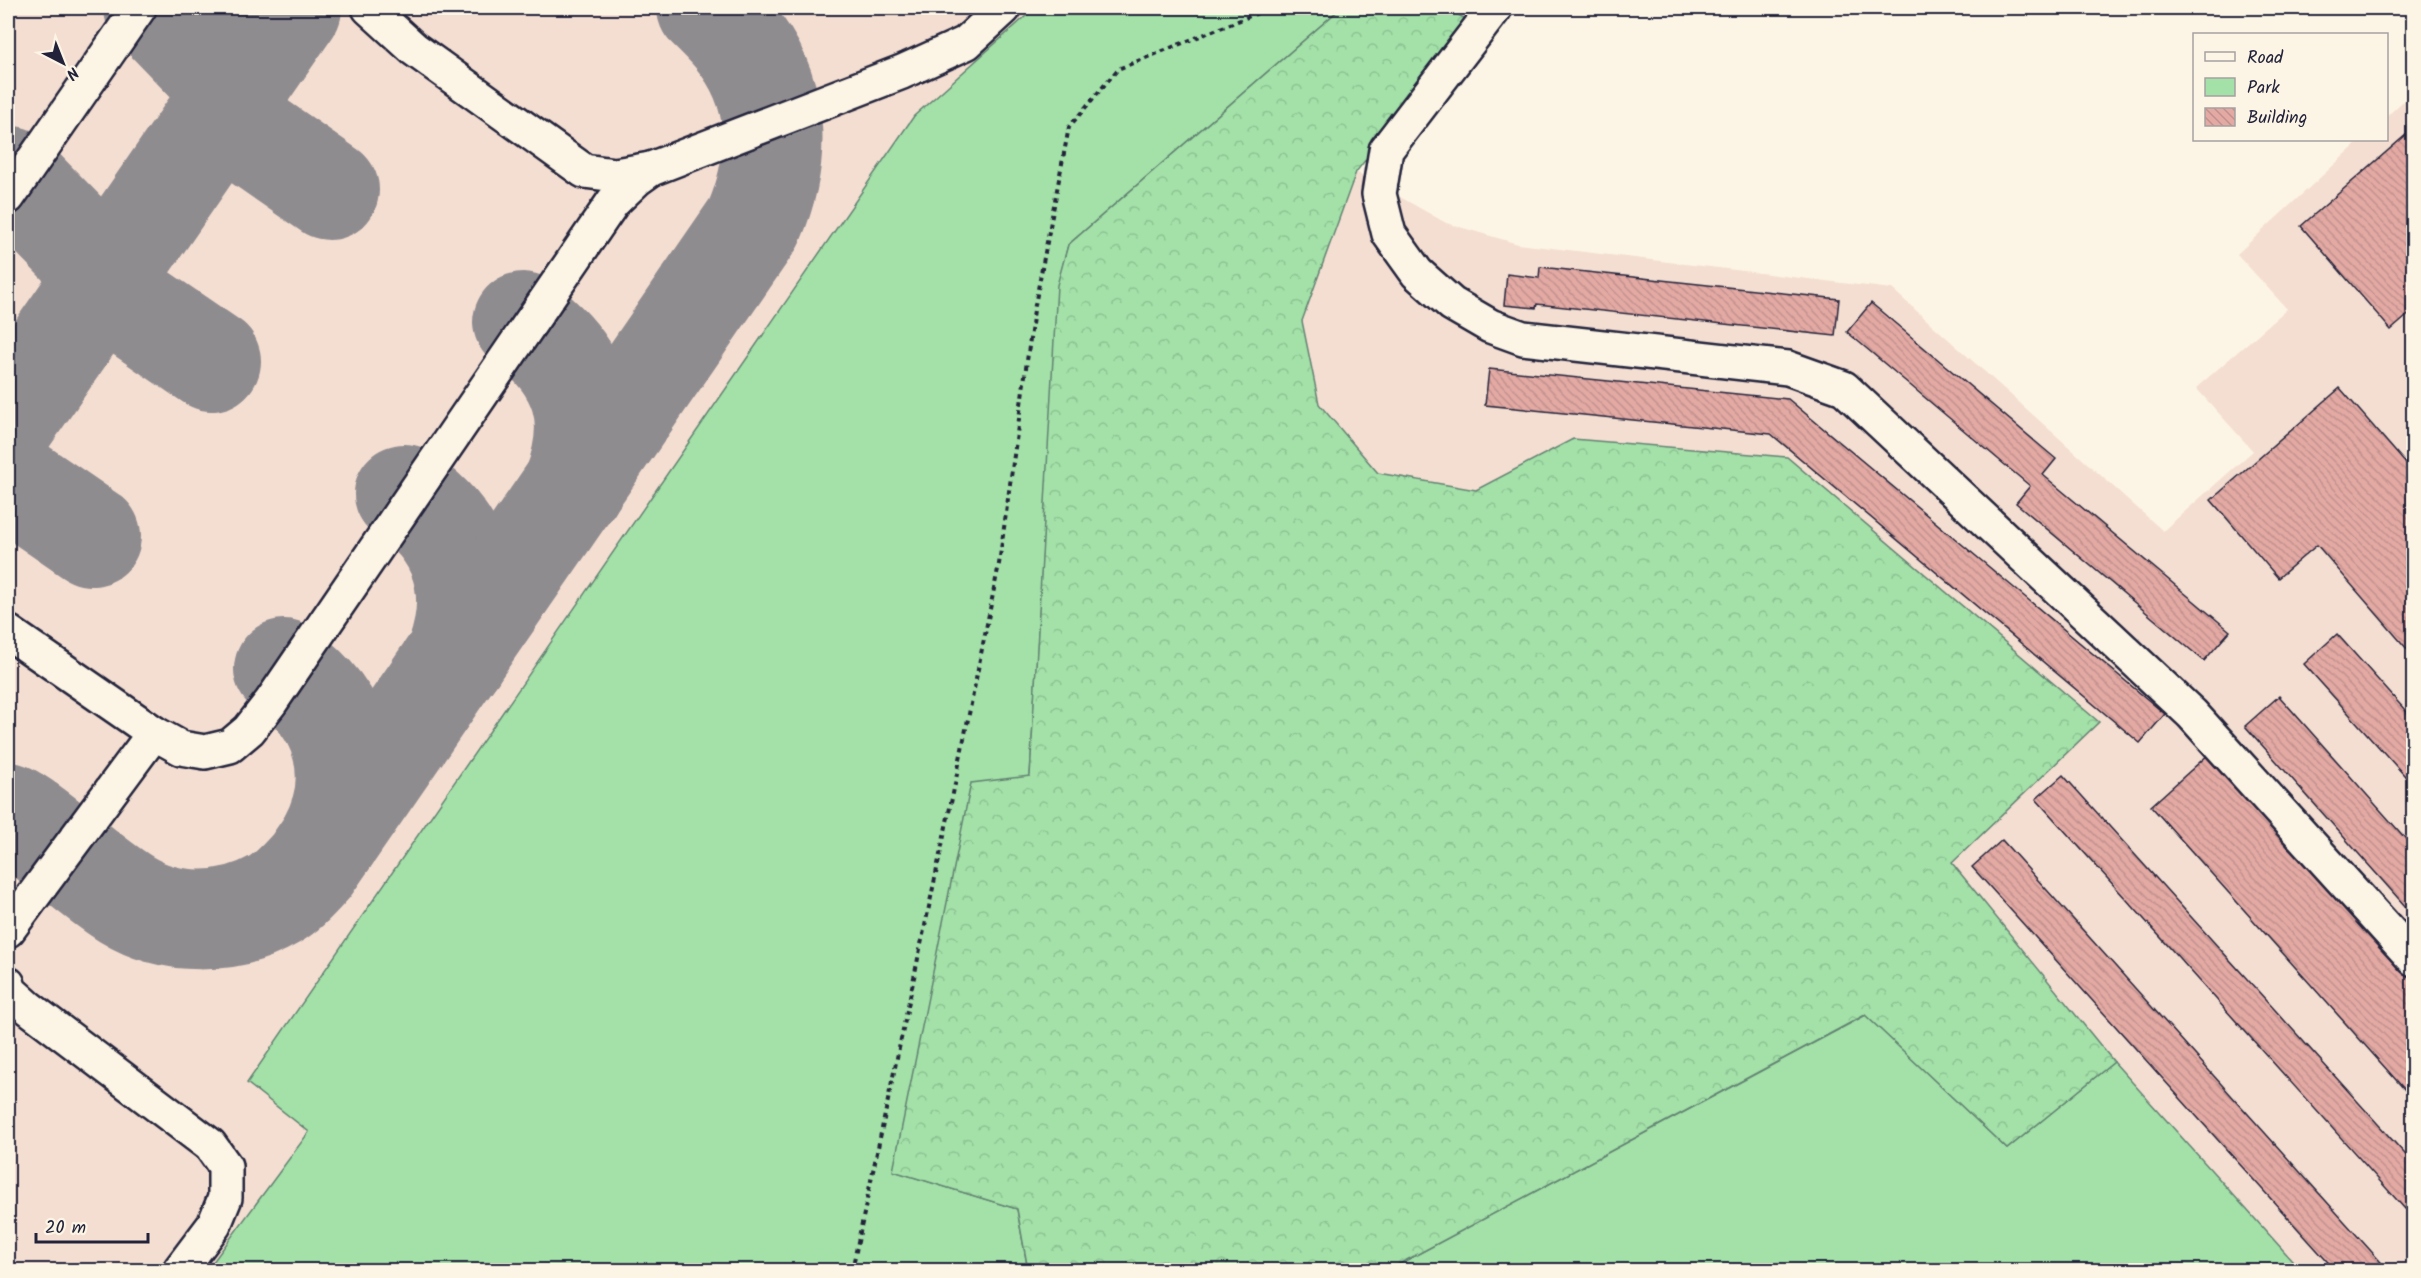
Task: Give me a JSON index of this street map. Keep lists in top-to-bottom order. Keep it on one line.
{"legend":["Road","Park","Building"],"scale_bar":"20 m","north":"bottom right"}
